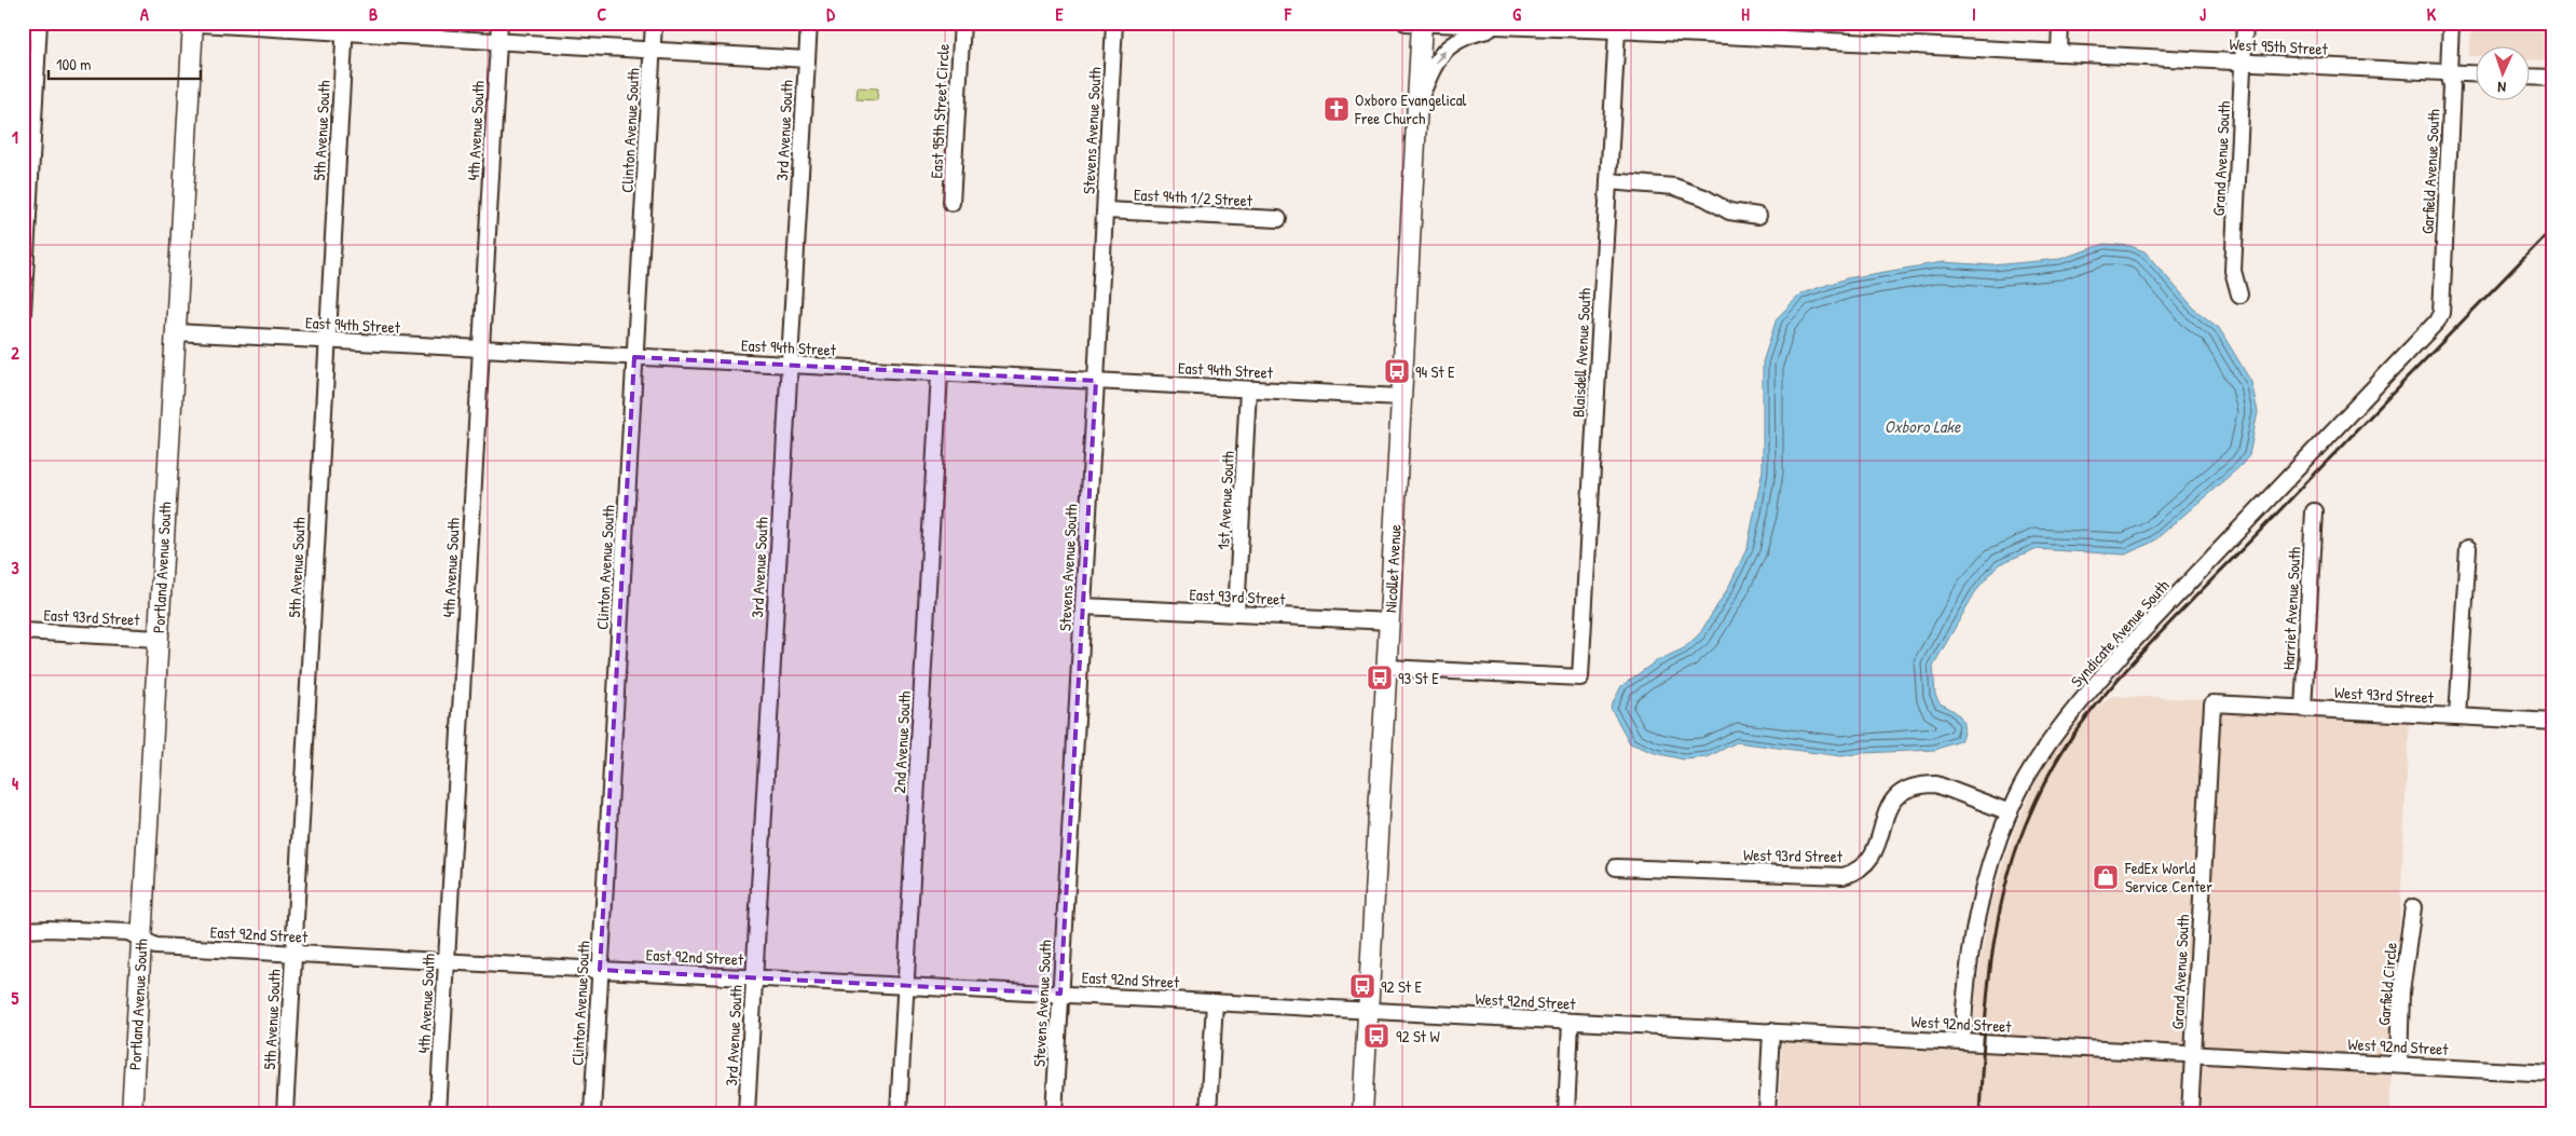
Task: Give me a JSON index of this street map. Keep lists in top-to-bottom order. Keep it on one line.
{"streets":{"main road":["Portland Avenue South","Nicollet Avenue"],"street":["West 95th Street","East 95th Street Circle","5th Avenue South","4th Avenue South","Clinton Avenue South","3rd Avenue South","Stevens Avenue South","Grand Avenue South","Garfield Avenue South","East 94th 1/2 Street","East 94th Street","Blaisdell Avenue South","1st Avenue South","East 93rd Street","Harriet Avenue South","Syndicate Avenue South","West 93rd Street","2nd Avenue South","East 92nd Street","Garfield Circle","West 92nd Street"]},"crossings":[["West 95th Street","Grand Avenue South"],["West 95th Street","Garfield Avenue South"],["West 95th Street","Blaisdell Avenue South"],["West 95th Street","Nicollet Avenue"],["5th Avenue South","East 94th Street"],["5th Avenue South","East 92nd Street"],["4th Avenue South","East 94th Street"],["4th Avenue South","East 92nd Street"],["Clinton Avenue South","East 94th Street"],["Clinton Avenue South","East 92nd Street"],["3rd Avenue South","East 94th Street"],["3rd Avenue South","East 92nd Street"],["Stevens Avenue South","East 94th 1/2 Street"],["Stevens Avenue South","East 94th Street"],["Stevens Avenue South","East 93rd Street"],["Stevens Avenue South","East 92nd Street"],["Grand Avenue South","West 93rd Street"],["Grand Avenue South","West 92nd Street"],["Garfield Avenue South","Syndicate Avenue South"],["East 94th Street","1st Avenue South"],["East 94th Street","Portland Avenue South"],["East 94th Street","Nicollet Avenue"],["East 94th Street","2nd Avenue South"],["Blaisdell Avenue South","Nicollet Avenue"],["1st Avenue South","East 93rd Street"],["Portland Avenue South","East 93rd Street"],["Portland Avenue South","East 92nd Street"],["Nicollet Avenue","East 93rd Street"],["Nicollet Avenue","East 92nd Street"],["Nicollet Avenue","West 92nd Street"],["Harriet Avenue South","West 93rd Street"],["Syndicate Avenue South","West 93rd Street"],["Syndicate Avenue South","West 92nd Street"],["2nd Avenue South","East 92nd Street"],["East 92nd Street","West 92nd Street"],["Garfield Circle","West 92nd Street"]],"water":["Oxboro Lake"],"places":{"church":["Oxboro Evangelical Free Church"],"bus stop":["94 St E","93 St E","92 St E","92 St W"],"shop":["FedEx World Service Center"]},"scale_bar":"100 m","north":"bottom","grid":{"columns":["A","B","C","D","E","F","G","H","I","J","K"],"rows":["1","2","3","4","5"]}}
